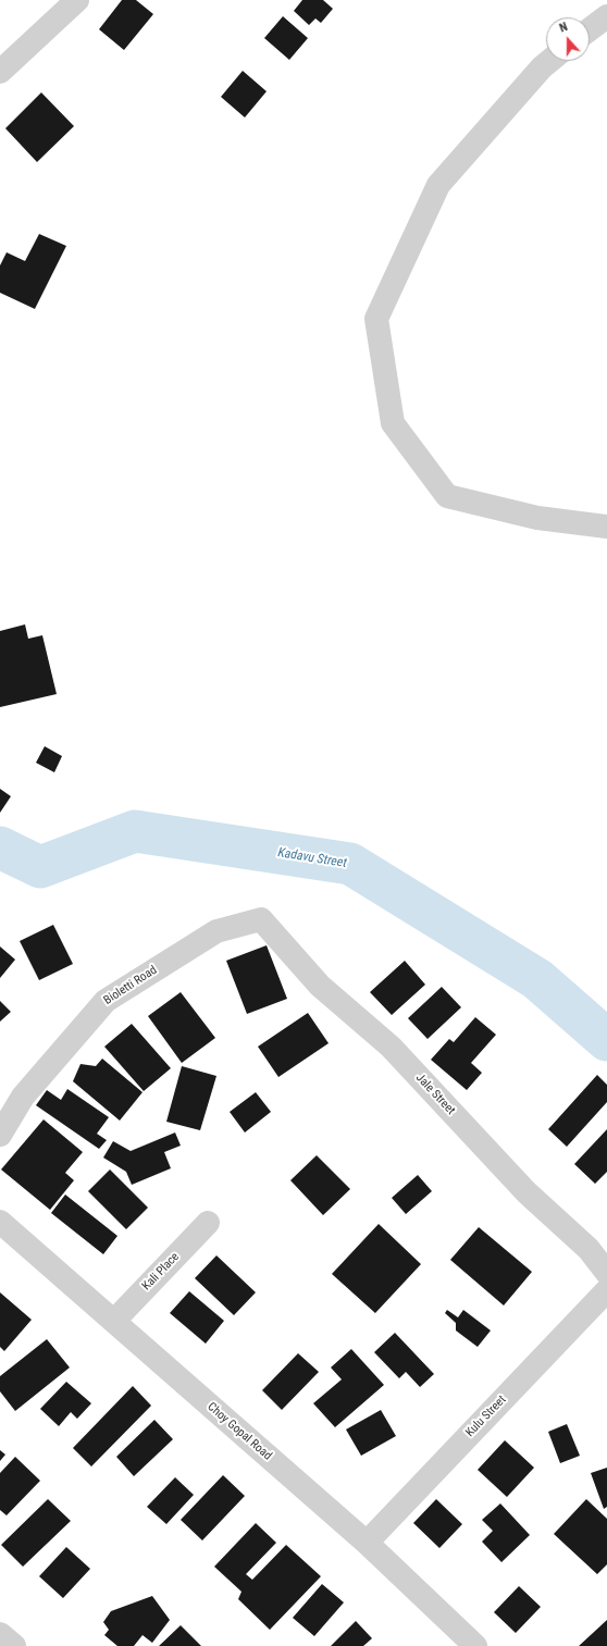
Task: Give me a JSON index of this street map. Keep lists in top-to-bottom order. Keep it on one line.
{"streets":{"street":["Bioletti Road","Jale Street","Kali Place","Kulu Street","Choy Gopal Road"]},"crossings":[["Bioletti Road","Jale Street"],["Kali Place","Choy Gopal Road"],["Kulu Street","Choy Gopal Road"]],"water":["Kadavu Street"],"north":"top"}
